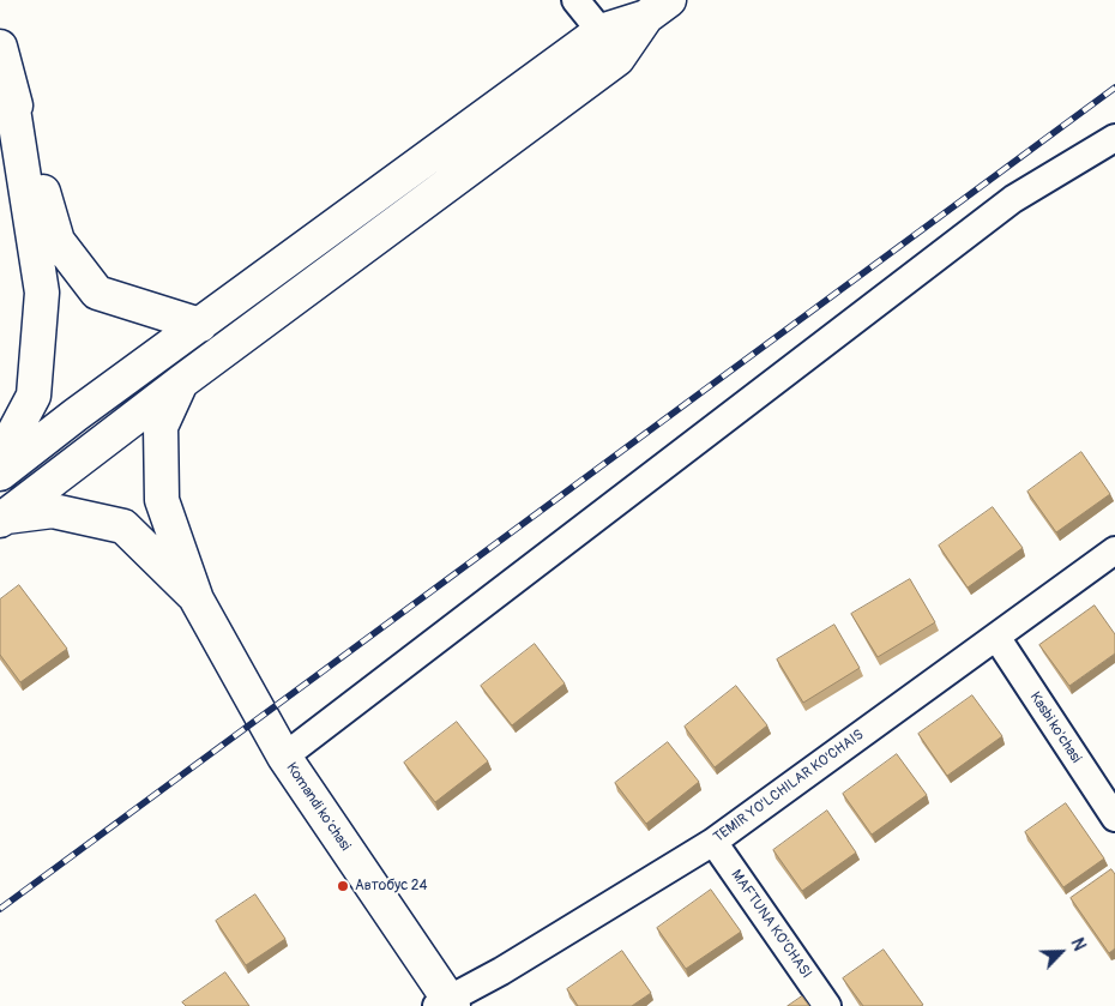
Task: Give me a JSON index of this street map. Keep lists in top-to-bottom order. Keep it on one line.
{"streets":{"main road":["Komandi ko‘chasi"],"street":["Kasbi ko'chasi","TEMIR YO'LCHILAR KO'CHAIS","MAFTUNA KO'CHASI"]},"crossings":[["Kasbi ko'chasi","TEMIR YO'LCHILAR KO'CHAIS"],["TEMIR YO'LCHILAR KO'CHAIS","Komandi ko‘chasi"],["TEMIR YO'LCHILAR KO'CHAIS","MAFTUNA KO'CHASI"]],"places":["Автобус 24"],"north":"top right"}
